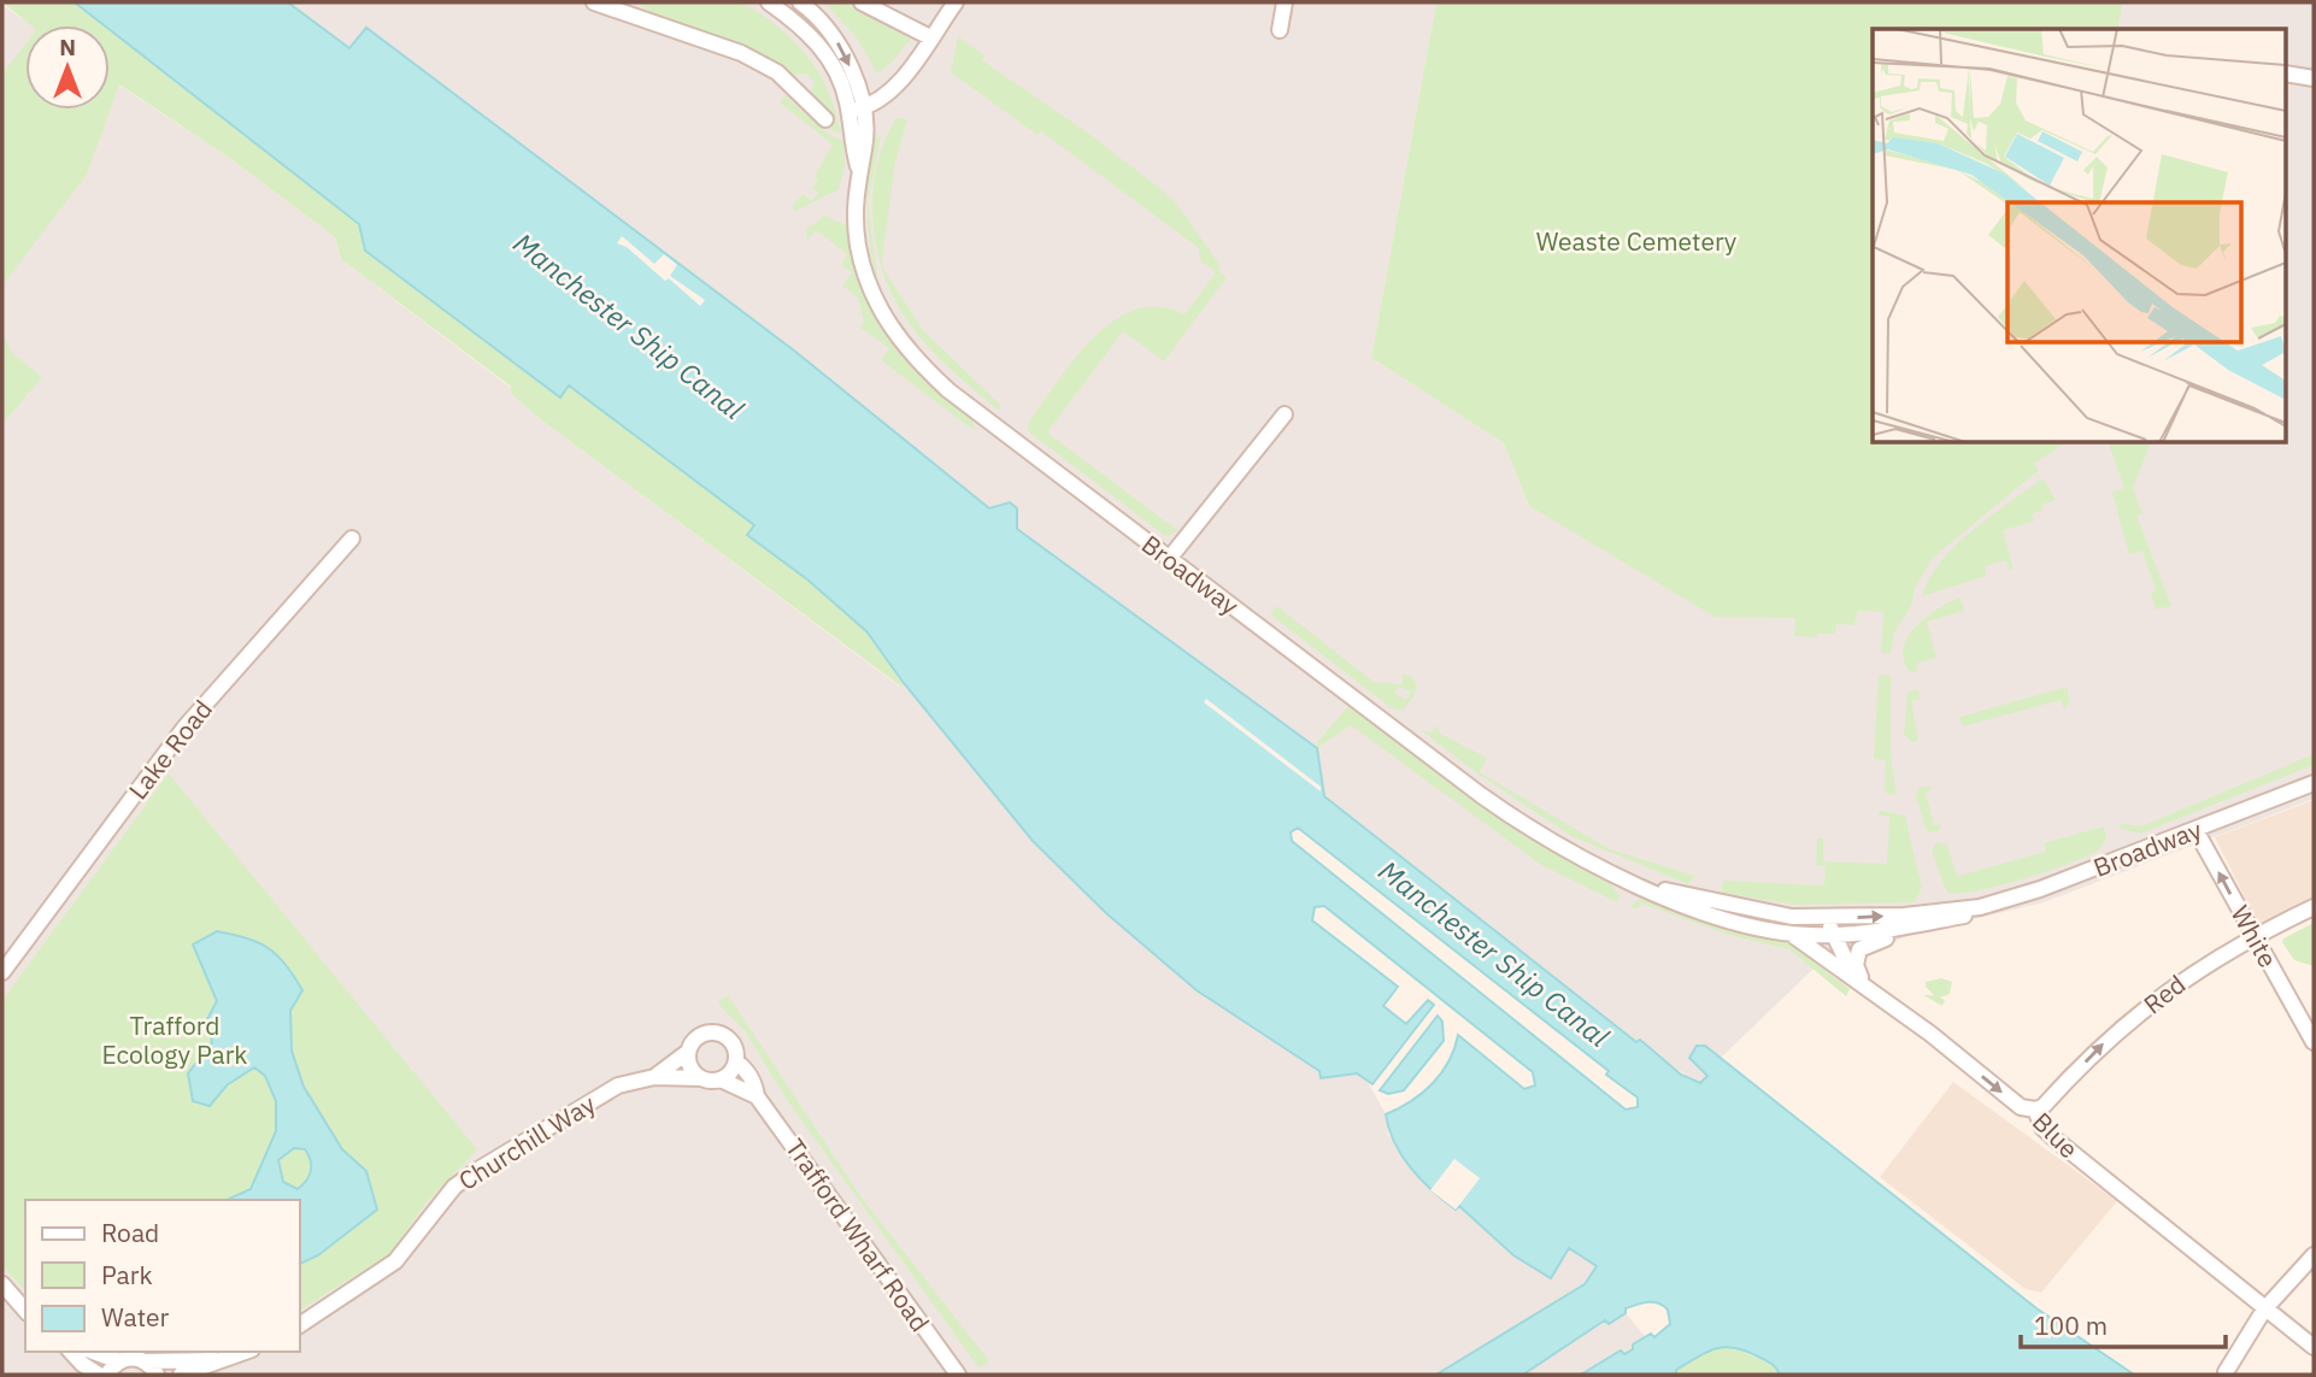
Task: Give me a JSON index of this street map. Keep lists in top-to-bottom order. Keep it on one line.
{"streets":{"street":["Broadway","Lake Road","White","Red","Blue","Churchill Way","Trafford Wharf Road"]},"crossings":[["Broadway","White"],["Broadway","Blue"],["White","Red"],["Red","Blue"],["Churchill Way","Trafford Wharf Road"]],"one_way":["White","Red"],"water":["Manchester Ship Canal"],"parks":["Weaste Cemetery","Trafford Ecology Park"],"legend":["Road","Park","Water"],"scale_bar":"100 m","north":"top"}
